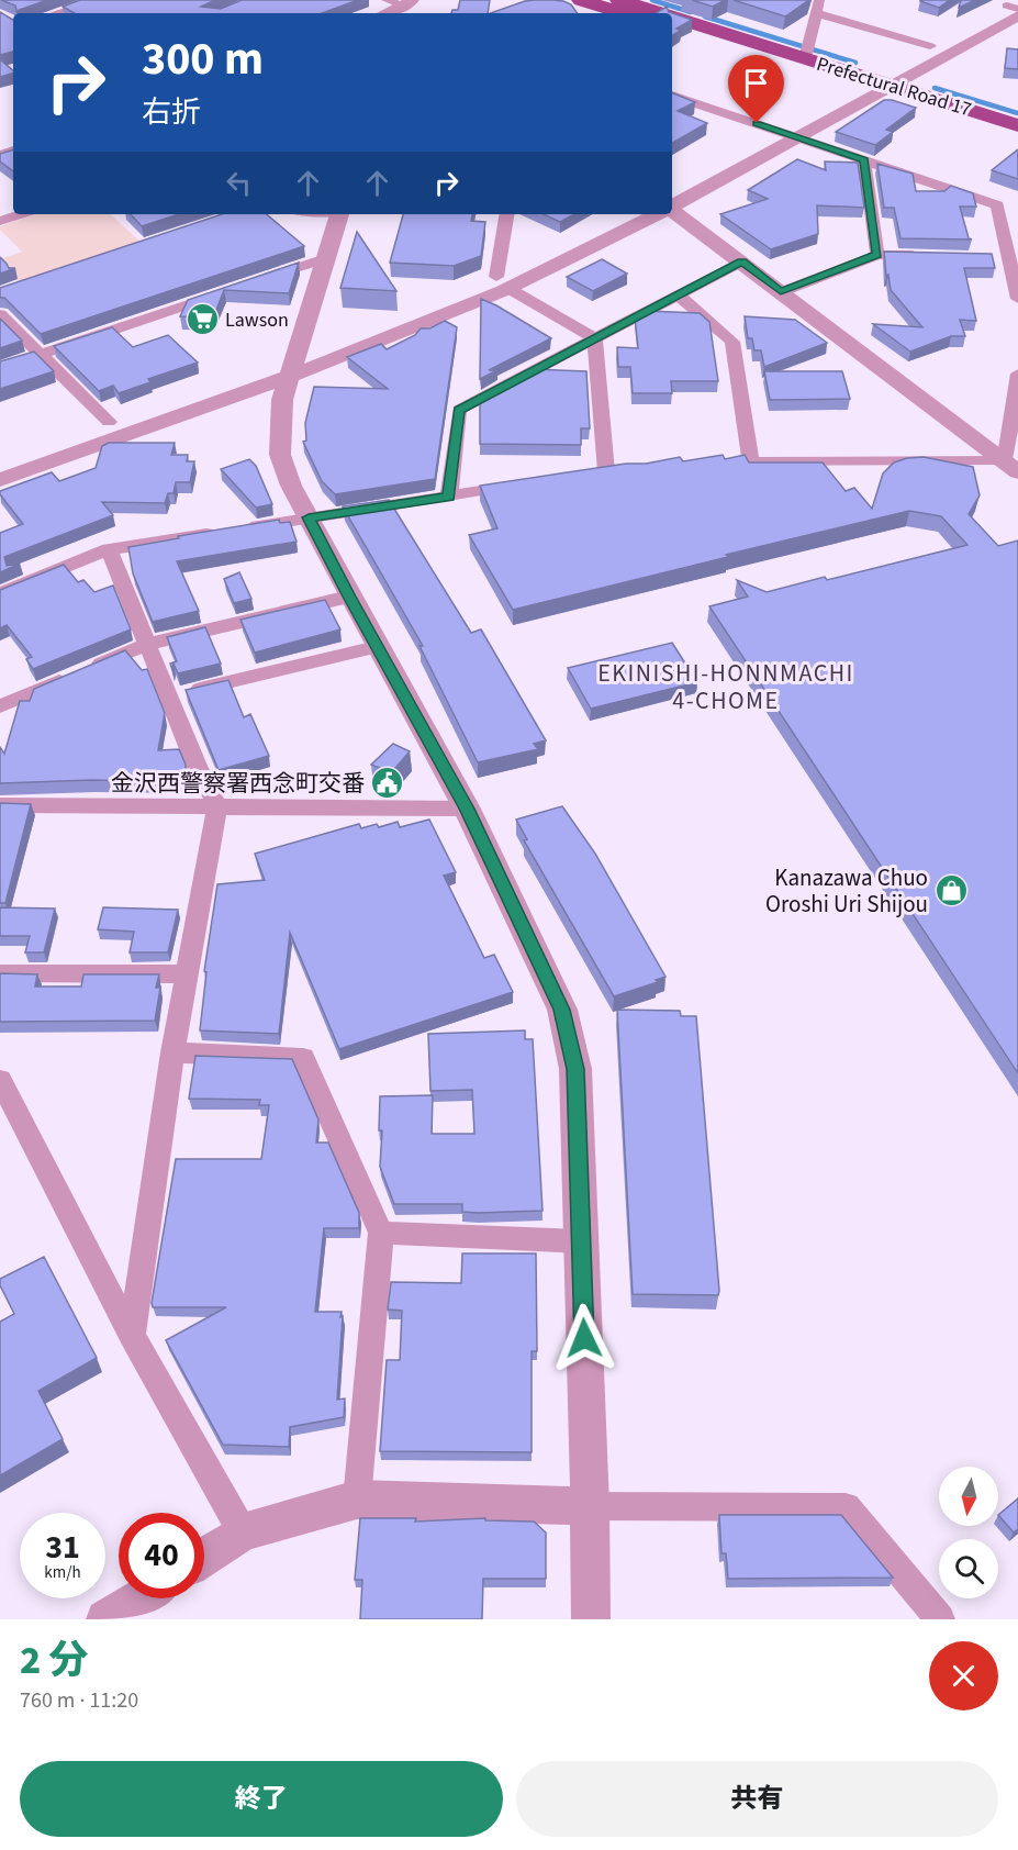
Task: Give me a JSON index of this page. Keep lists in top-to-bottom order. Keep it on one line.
{"streets":{"main road":["Prefectural Road 17"]},"districts":["EKINISHI-HONNMACHI 4-CHOME"],"places":{"supermarket":["Lawson"],"public building":["金沢西警察署西念町交番"],"shop":["Kanazawa Chuo Oroshi Uri Shijou"]},"north":"bottom","page":{"turn":["300 m","右折"],"speed":"31 km/h","limit":"40","heading":["2 分","760 m · 11:20"],"buttons":["終了","共有"]}}
